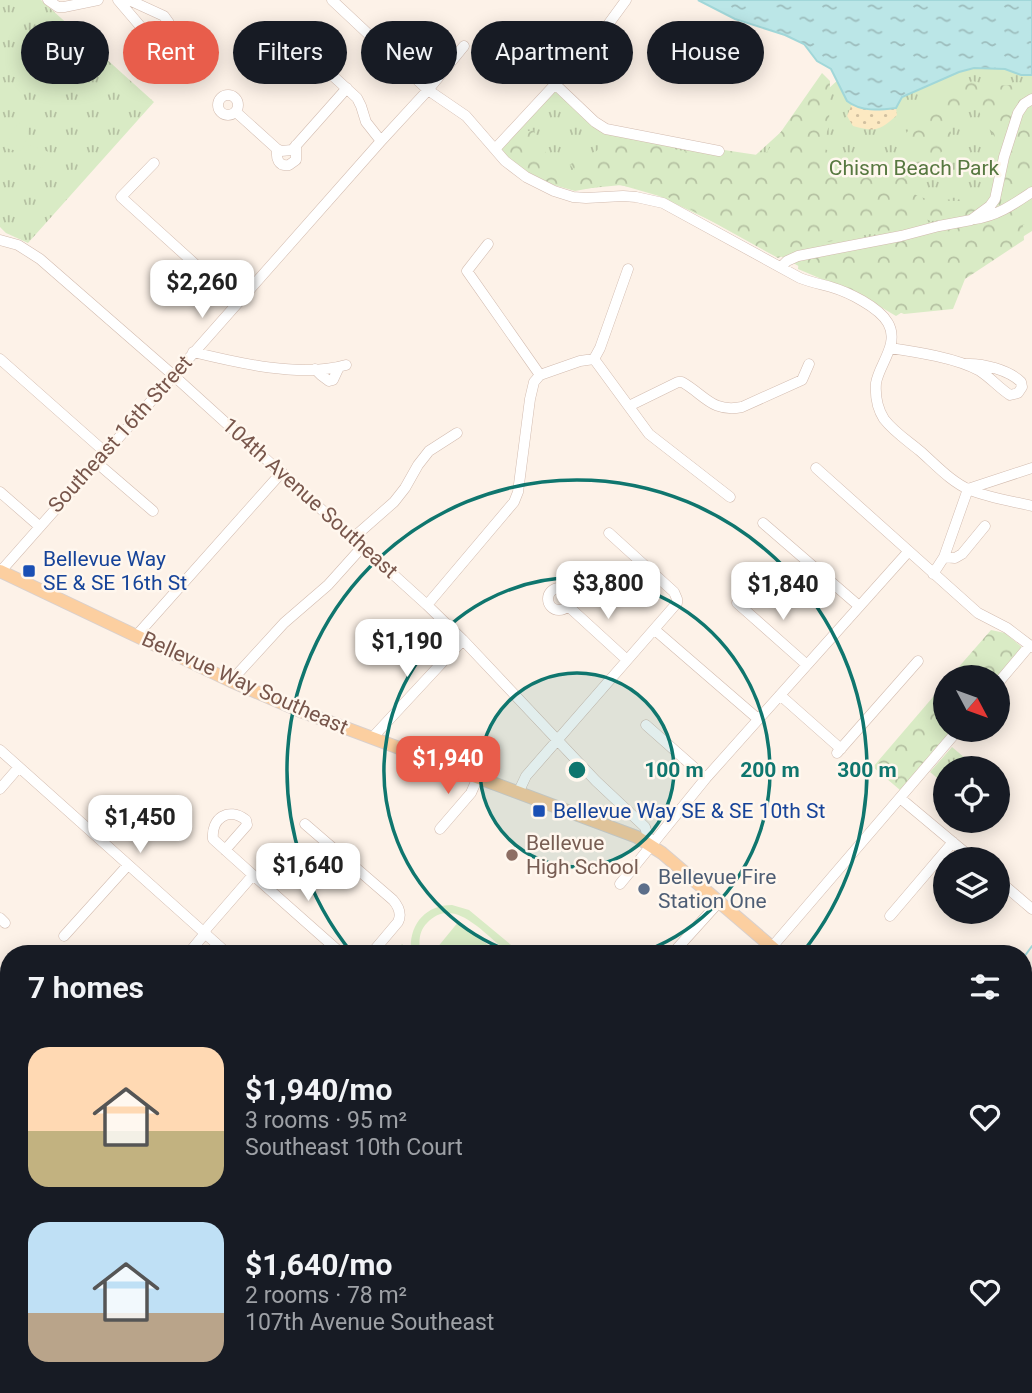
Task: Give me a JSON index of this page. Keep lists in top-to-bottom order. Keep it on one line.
{"streets":{"main road":["Bellevue Way Southeast"],"street":["Southeast 16th Street","104th Avenue Southeast"]},"crossings":[["Southeast 16th Street","104th Avenue Southeast"],["Southeast 16th Street","Bellevue Way Southeast"],["104th Avenue Southeast","Bellevue Way Southeast"]],"parks":["Chism Beach Park"],"places":{"transit":["Bellevue Way SE & SE 16th St","Bellevue Way SE & SE 10th St"],"other":["Bellevue High School","Bellevue Fire Station One"]},"north":"bottom right","page":{"chip":["Buy","Rent","Filters","New","Apartment","House"],"price":["$2,260","$3,800","$1,840","$1,190","$1,940","$1,450","$1,640"],"heading":"7 homes","list":[{"name":"$1,940/mo","note":"3 rooms · 95 m² · Southeast 10th Court"},{"name":"$1,640/mo","note":"2 rooms · 78 m² · 107th Avenue Southeast"}]},"rings":["100 m","200 m","300 m"]}
